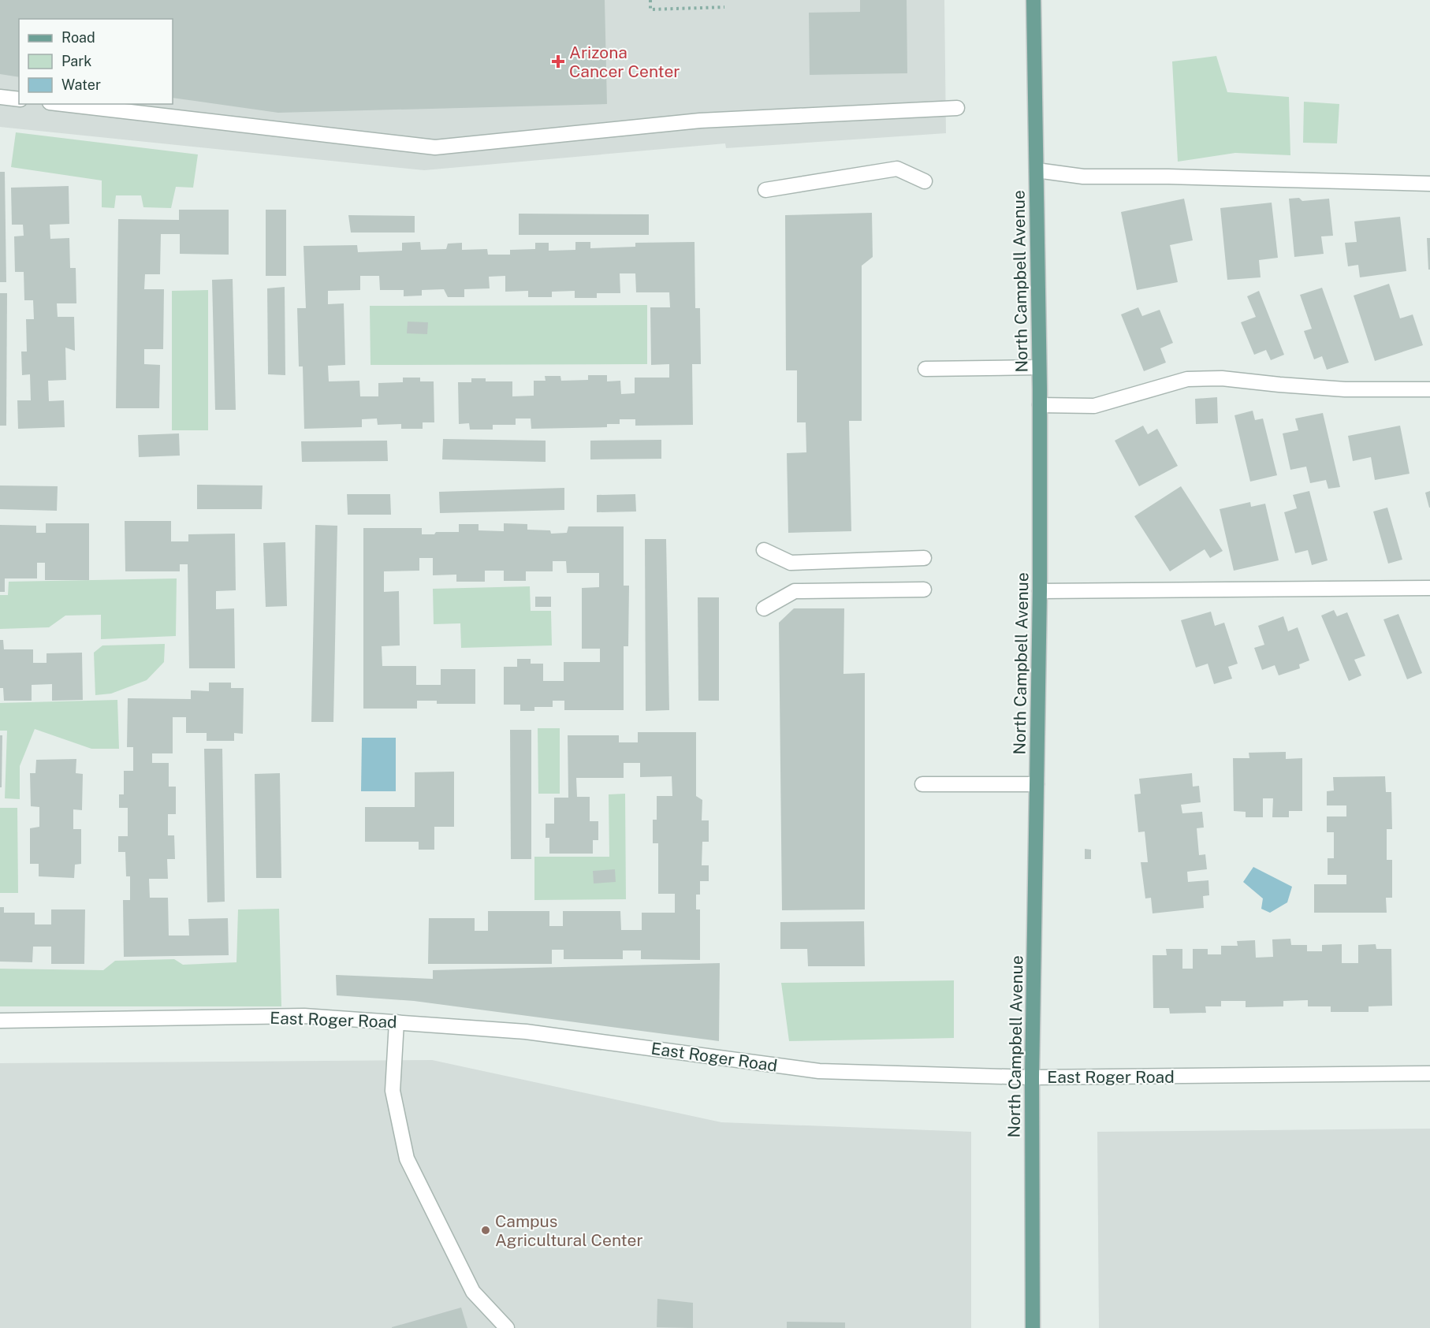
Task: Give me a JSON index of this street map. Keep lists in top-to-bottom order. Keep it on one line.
{"streets":{"main road":["North Campbell Avenue"],"street":["East Roger Road"]},"crossings":[["North Campbell Avenue","East Roger Road"]],"places":{"health":["Arizona Cancer Center"],"other":["Campus Agricultural Center"]},"legend":["Road","Park","Water"]}
